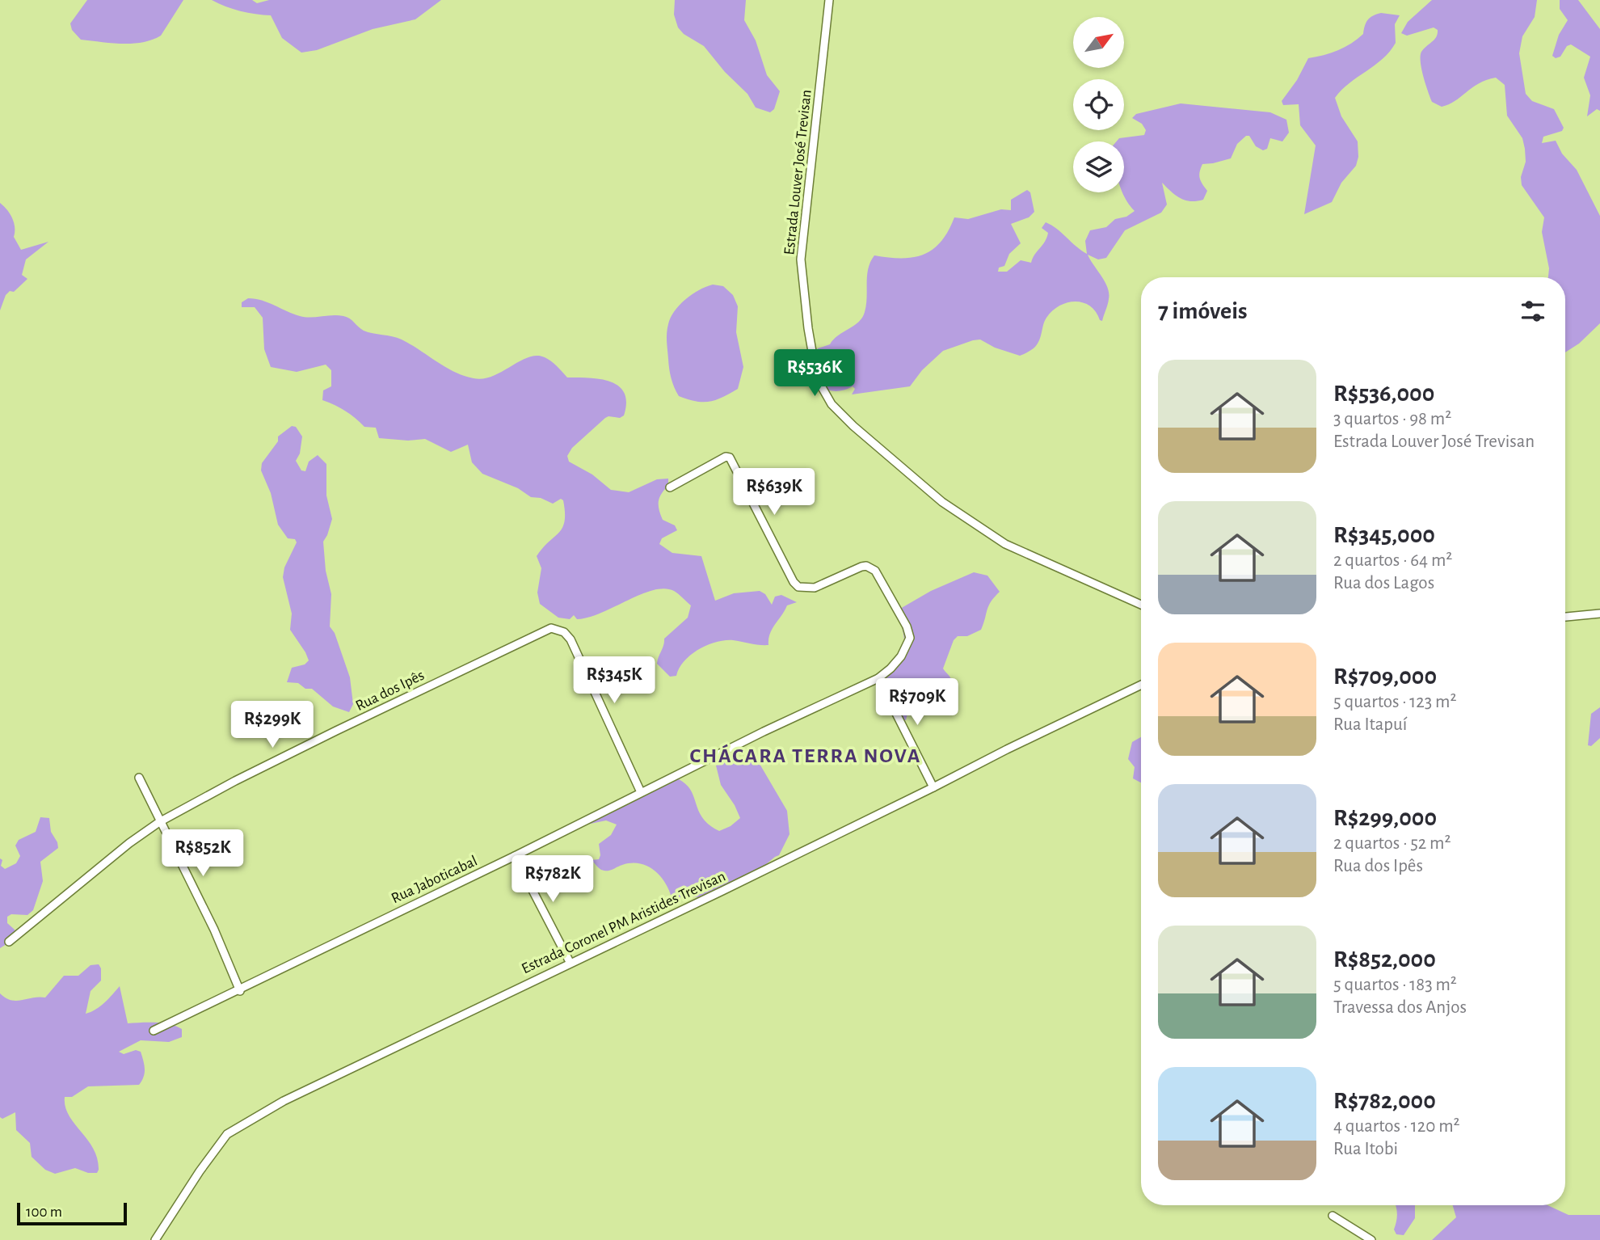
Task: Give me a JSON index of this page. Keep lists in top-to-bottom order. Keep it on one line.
{"streets":{"street":["Estrada Louver José Trevisan","Rua dos Ipês","Rua Jaboticabal","Estrada Coronel PM Aristides Trevisan"]},"crossings":[["Rua dos Ipês","Rua Jaboticabal"]],"districts":["CHÁCARA TERRA NOVA"],"scale_bar":"100 m","north":"top right","page":{"heading":"7 imóveis","list":[{"name":"R$536,000","note":"3 quartos · 98 m² · Estrada Louver José Trevisan"},{"name":"R$345,000","note":"2 quartos · 64 m² · Rua dos Lagos"},{"name":"R$709,000","note":"5 quartos · 123 m² · Rua Itapuí"},{"name":"R$299,000","note":"2 quartos · 52 m² · Rua dos Ipês"},{"name":"R$852,000","note":"5 quartos · 183 m² · Travessa dos Anjos"},{"name":"R$782,000","note":"4 quartos · 120 m² · Rua Itobi"}],"price":["R$536K","R$639K","R$345K","R$709K","R$299K","R$852K","R$782K"],"scale":"100 m"}}
